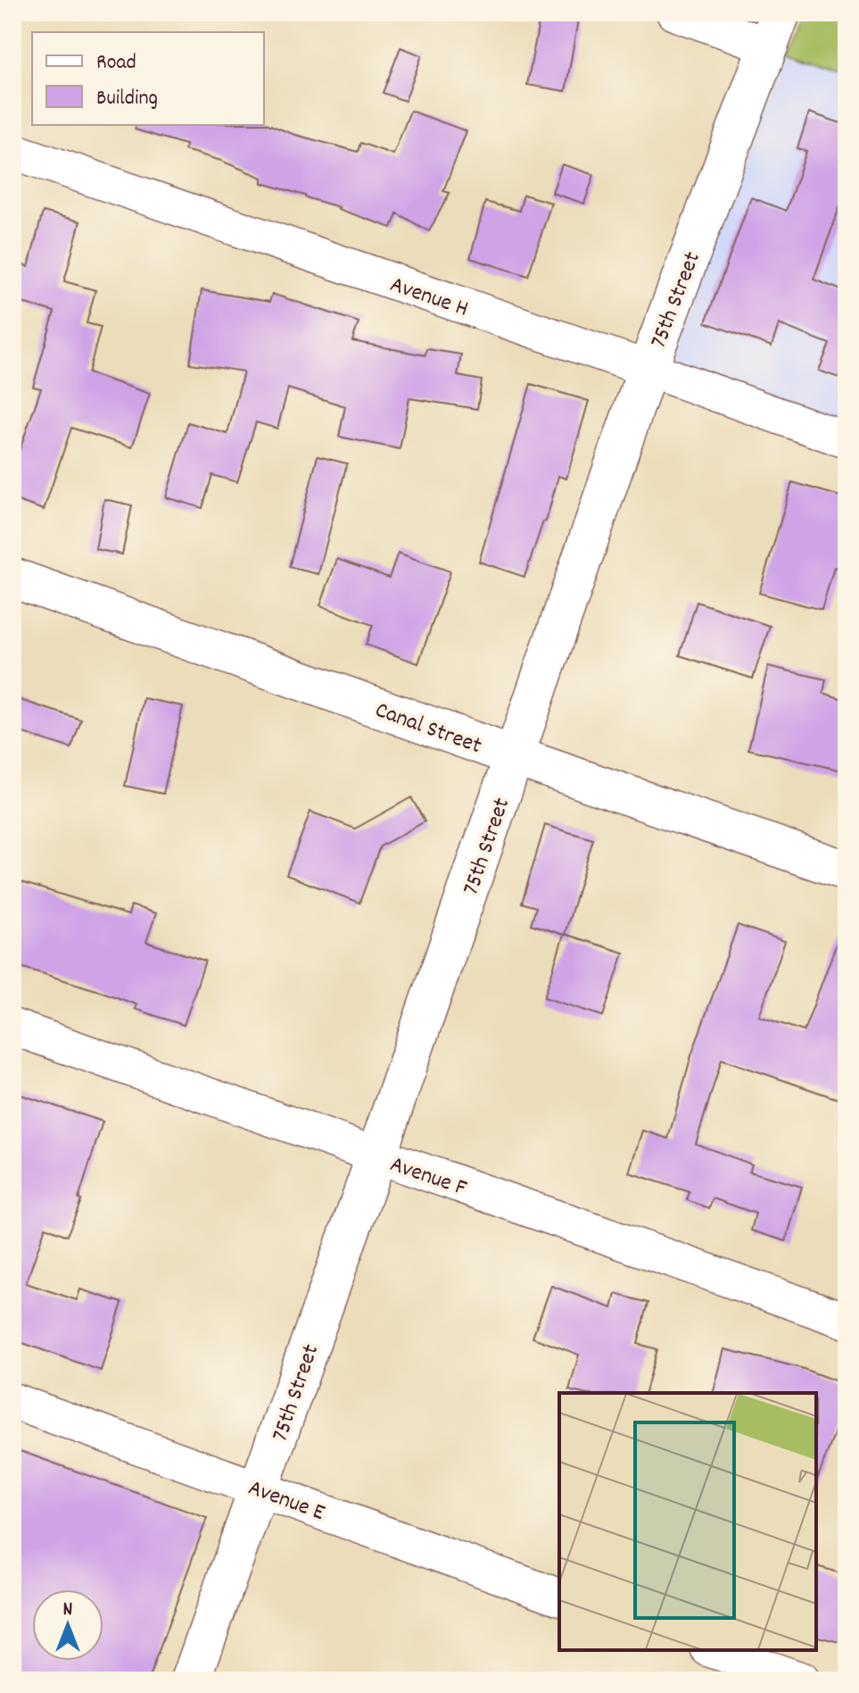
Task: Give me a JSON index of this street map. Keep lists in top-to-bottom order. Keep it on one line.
{"streets":{"main road":["75th Street","Canal Street"],"street":["Avenue H","Avenue F","Avenue E"]},"crossings":[["Avenue H","75th Street"],["75th Street","Canal Street"],["75th Street","Avenue F"],["75th Street","Avenue E"]],"legend":["Road","Building"],"north":"top"}
